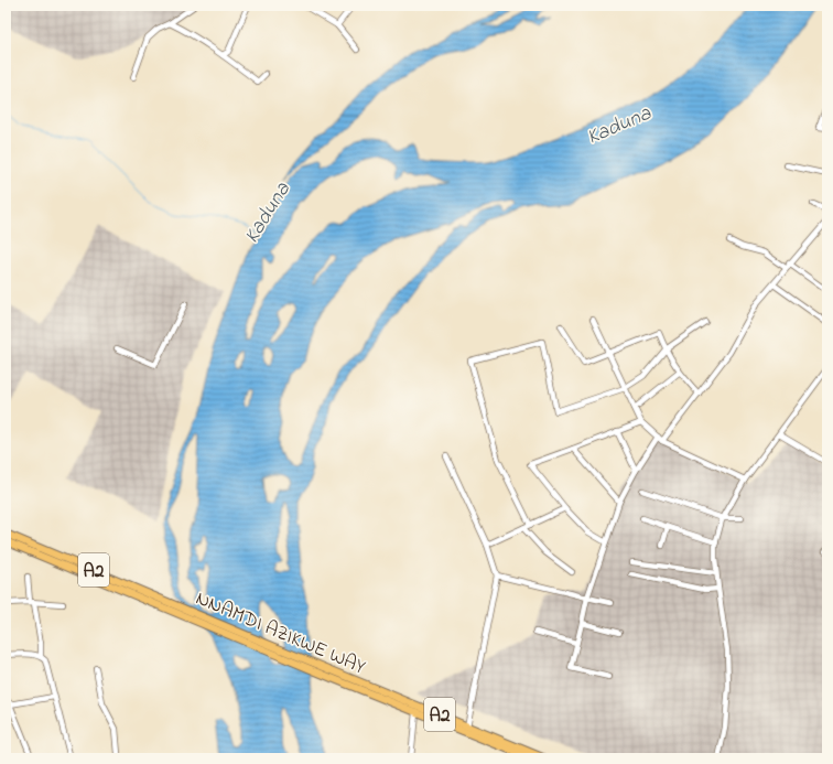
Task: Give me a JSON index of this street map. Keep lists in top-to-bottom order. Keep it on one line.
{"streets":{"highway":["A2","NNAMDI AZIKWE WAY"]},"water":["Kaduna"]}
